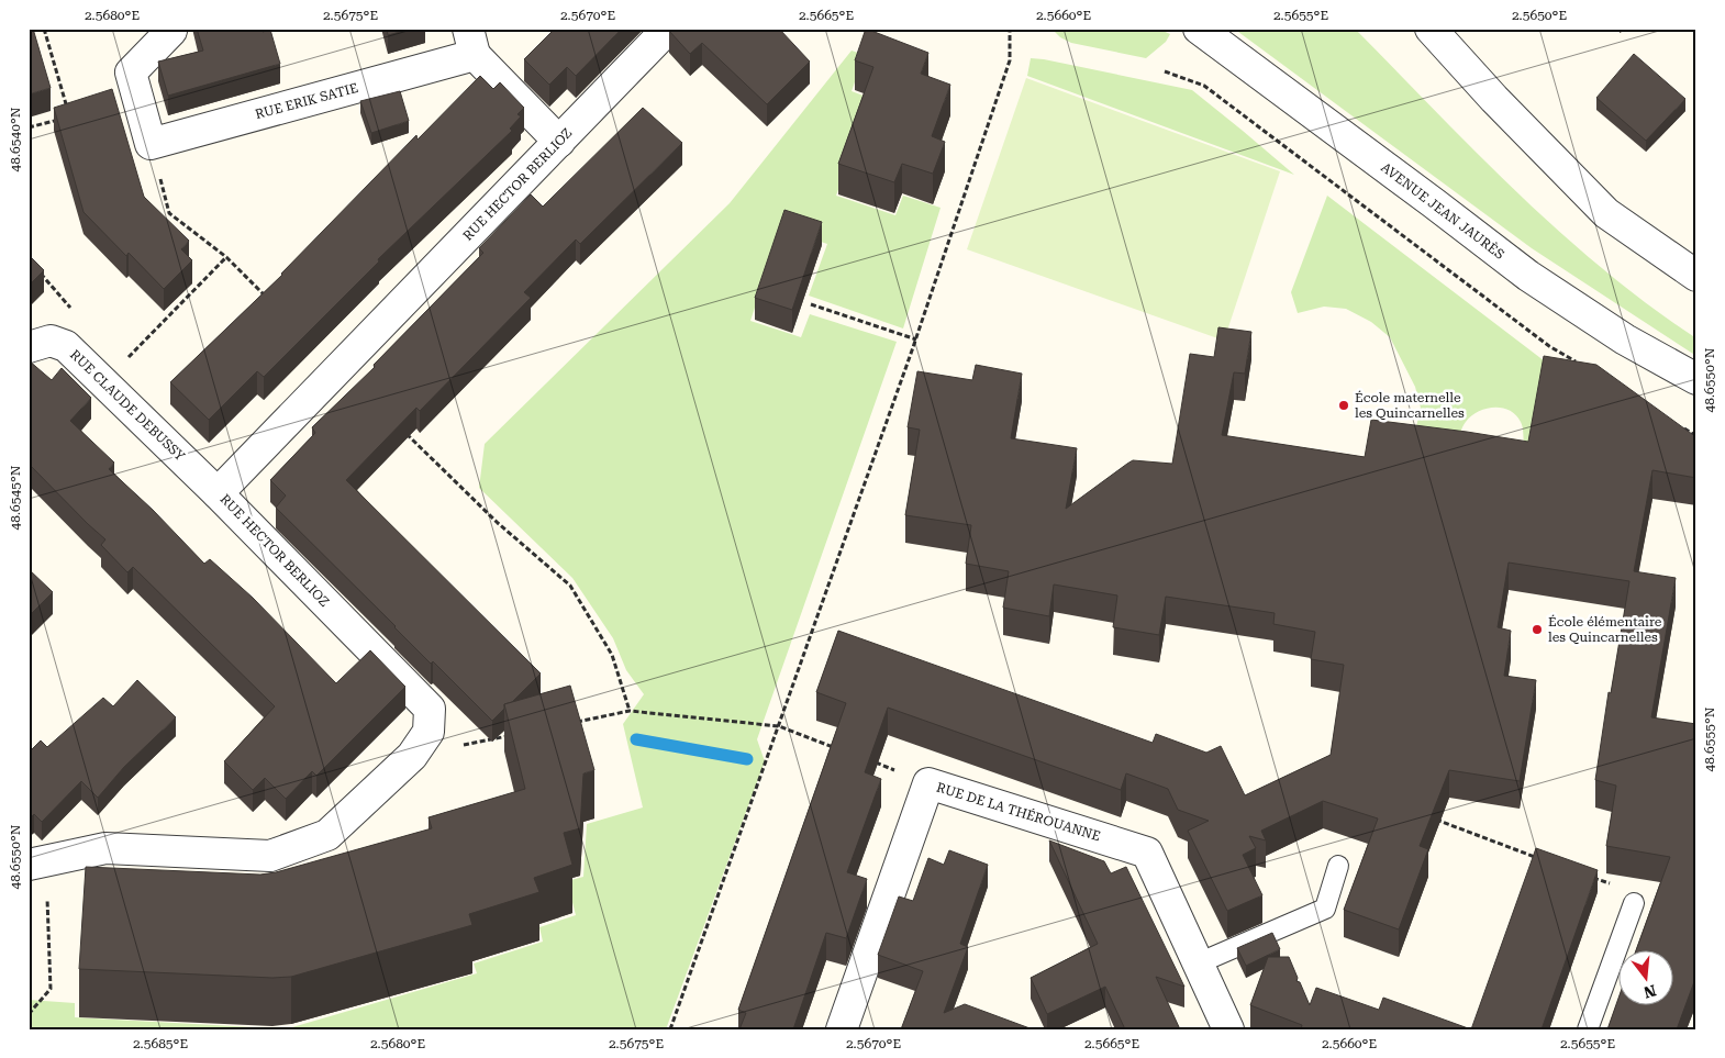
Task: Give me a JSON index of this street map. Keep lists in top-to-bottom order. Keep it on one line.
{"streets":{"street":["RUE ERIK SATIE","RUE HECTOR BERLIOZ","AVENUE JEAN JAURÈS","RUE CLAUDE DEBUSSY","RUE DE LA THÉROUANNE"]},"crossings":[["RUE ERIK SATIE","RUE HECTOR BERLIOZ"],["RUE HECTOR BERLIOZ","RUE CLAUDE DEBUSSY"]],"places":["École maternelle les Quincarnelles","École élémentaire les Quincarnelles"],"north":"bottom","coordinates":["2.5680°E","2.5675°E","2.5670°E","2.5665°E","2.5660°E","2.5655°E","2.5650°E","48.6540°N","48.6550°N","48.6545°N","48.6555°N","2.5685°E"]}
